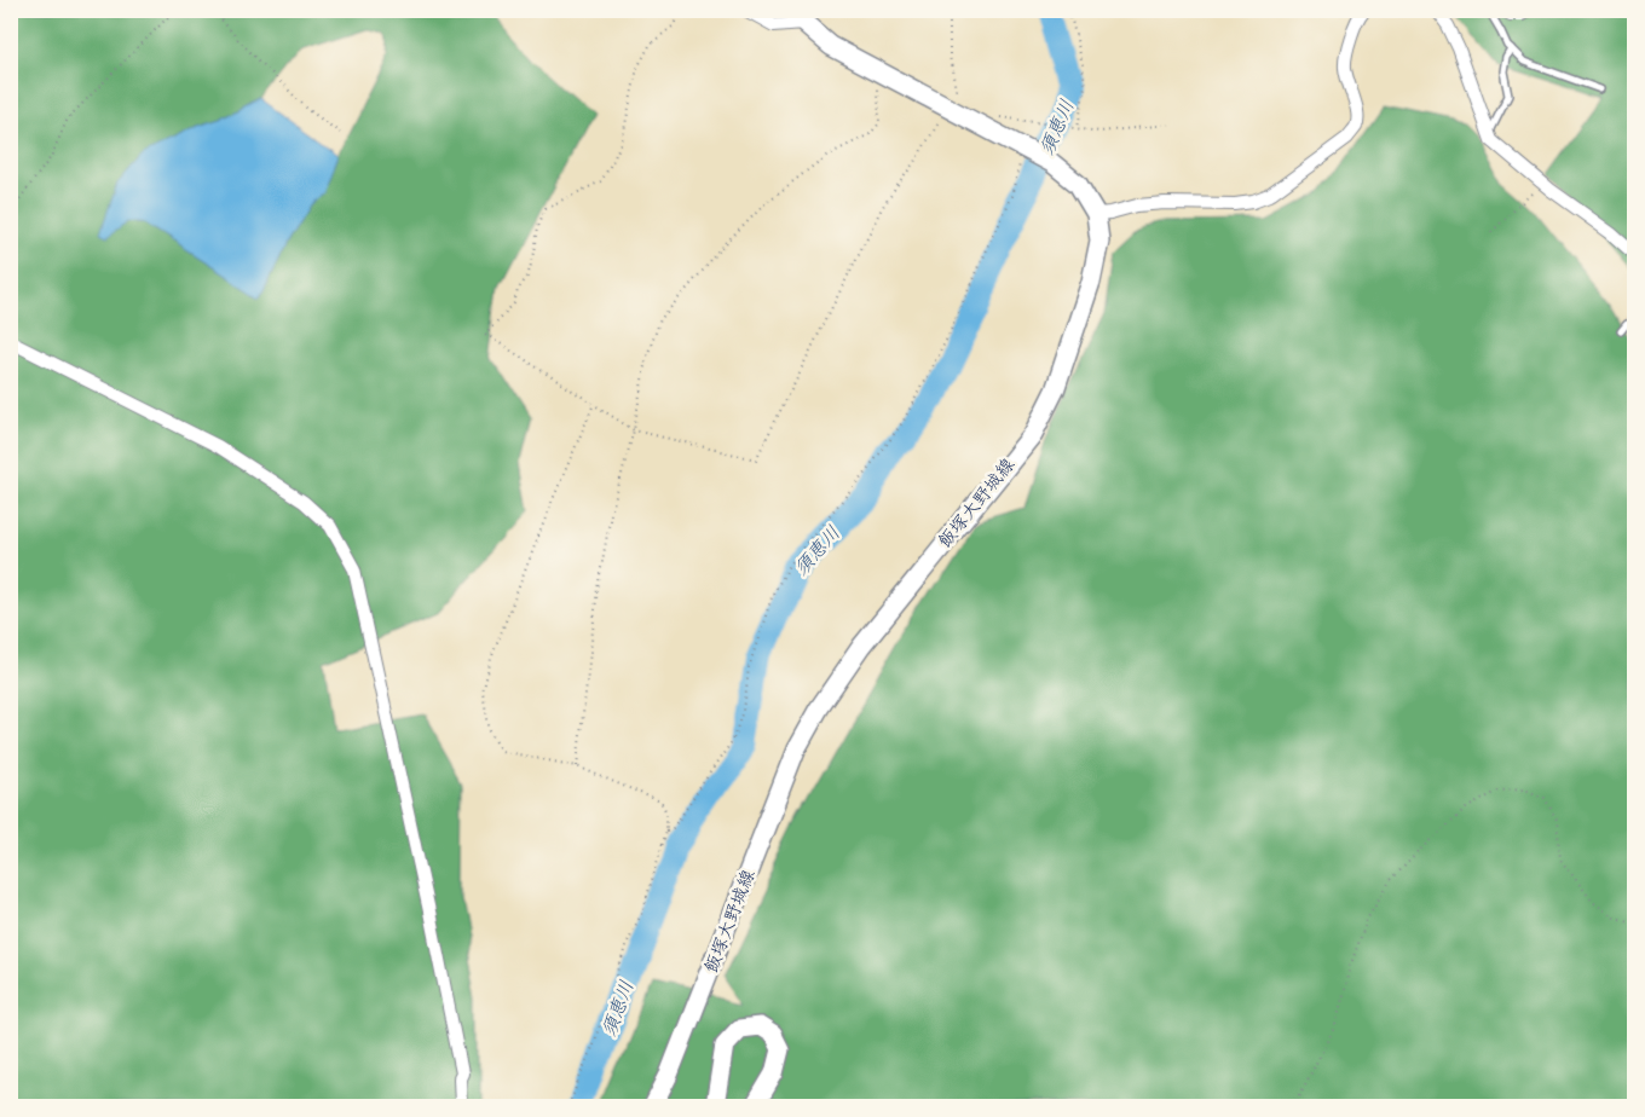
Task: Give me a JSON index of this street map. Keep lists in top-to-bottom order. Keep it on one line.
{"streets":{"main road":["飯塚大野城線"]},"water":["須恵川"]}
